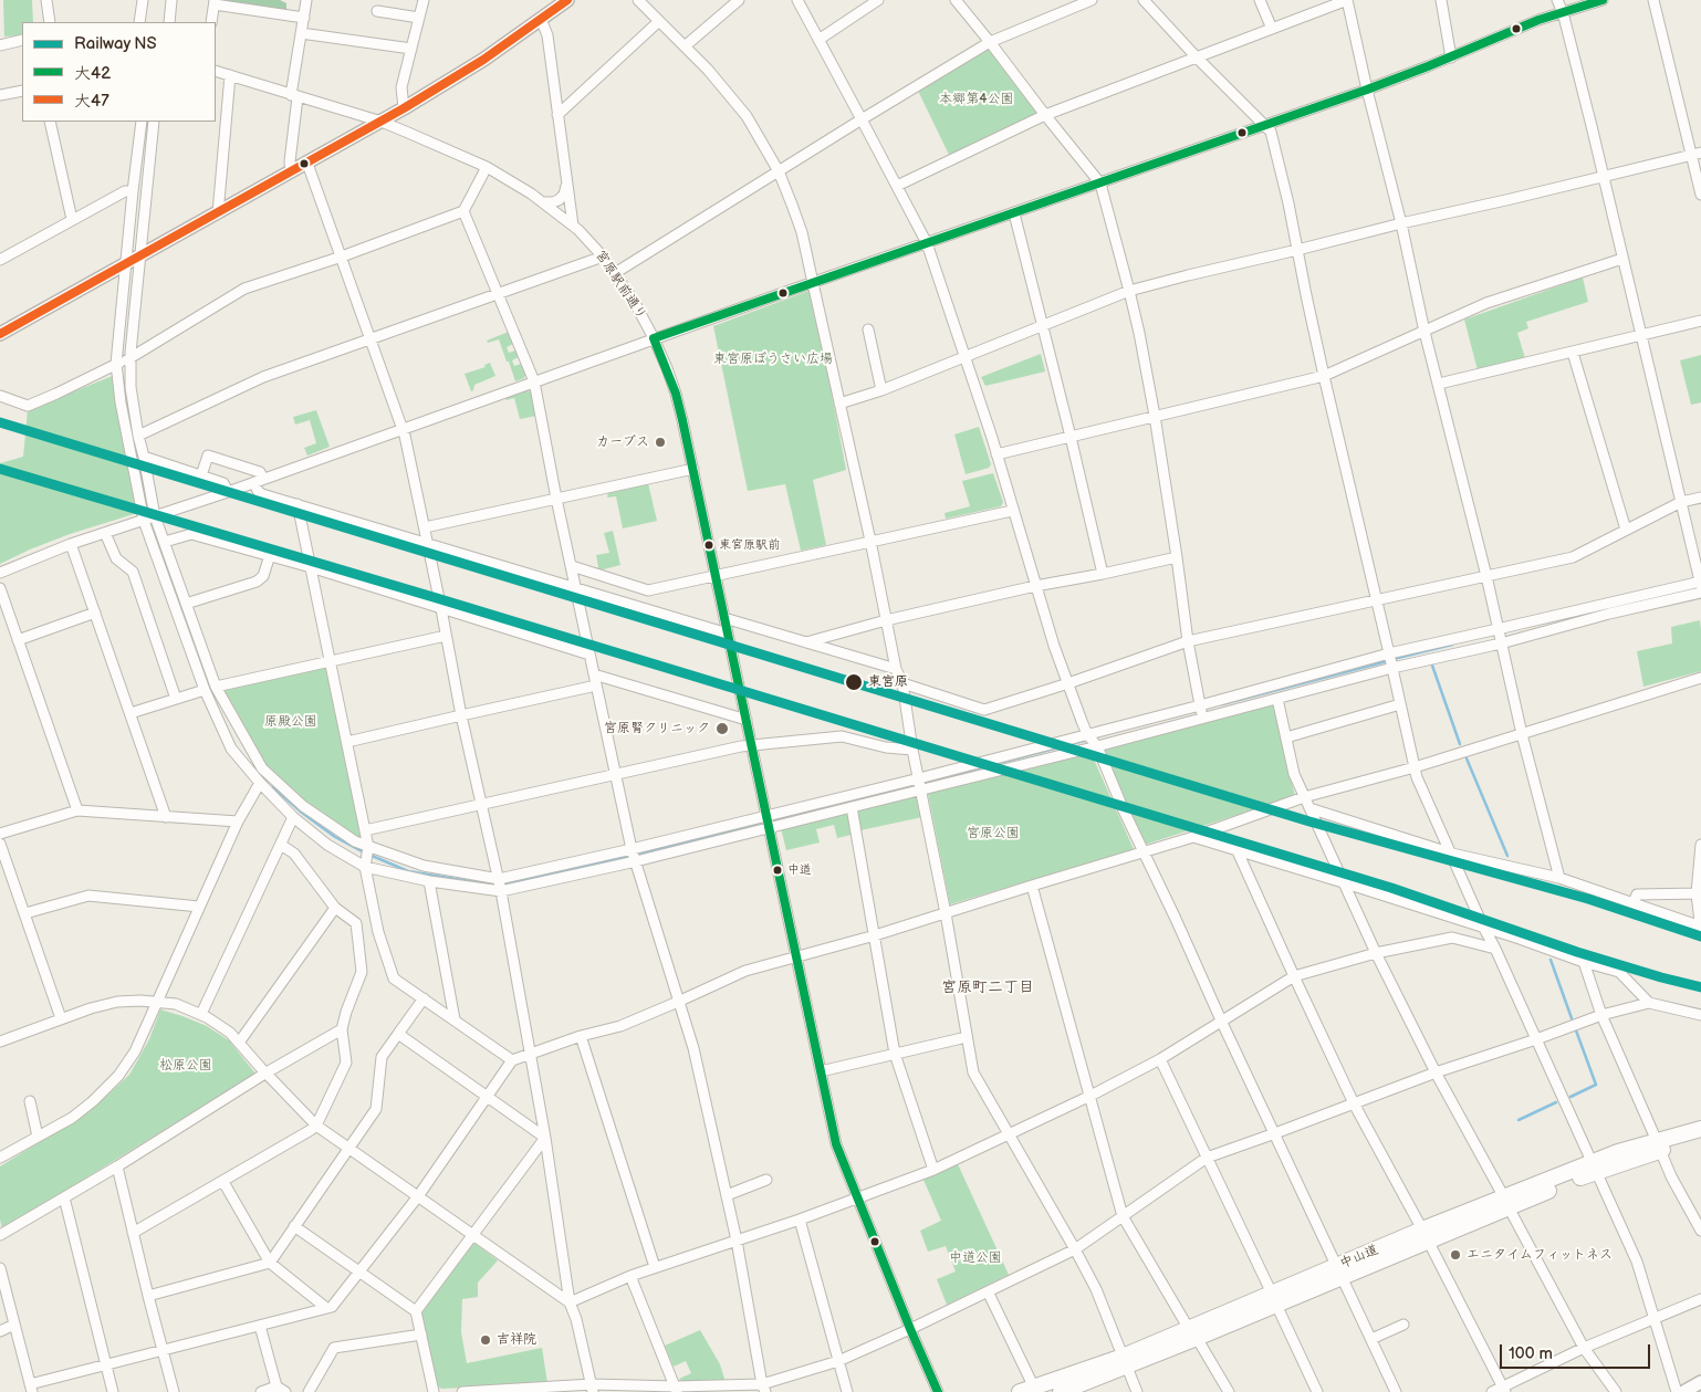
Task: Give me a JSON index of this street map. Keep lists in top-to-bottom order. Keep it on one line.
{"streets":{"highway":["中山道"],"street":["宮原駅前通り"]},"districts":["宮原町二丁目"],"parks":["本郷第4公園","東宮原ぼうさい広場","原殿公園","宮原公園","松原公園","中道公園"],"places":["カーブス","東宮原駅前","東宮原","宮原腎クリニック","中道","エニタイムフィットネス","吉祥院"],"lines":["transit line 大42","transit line 大47","rail line NS"],"legend":["Railway NS","大42","大47"],"scale_bar":"100 m"}
